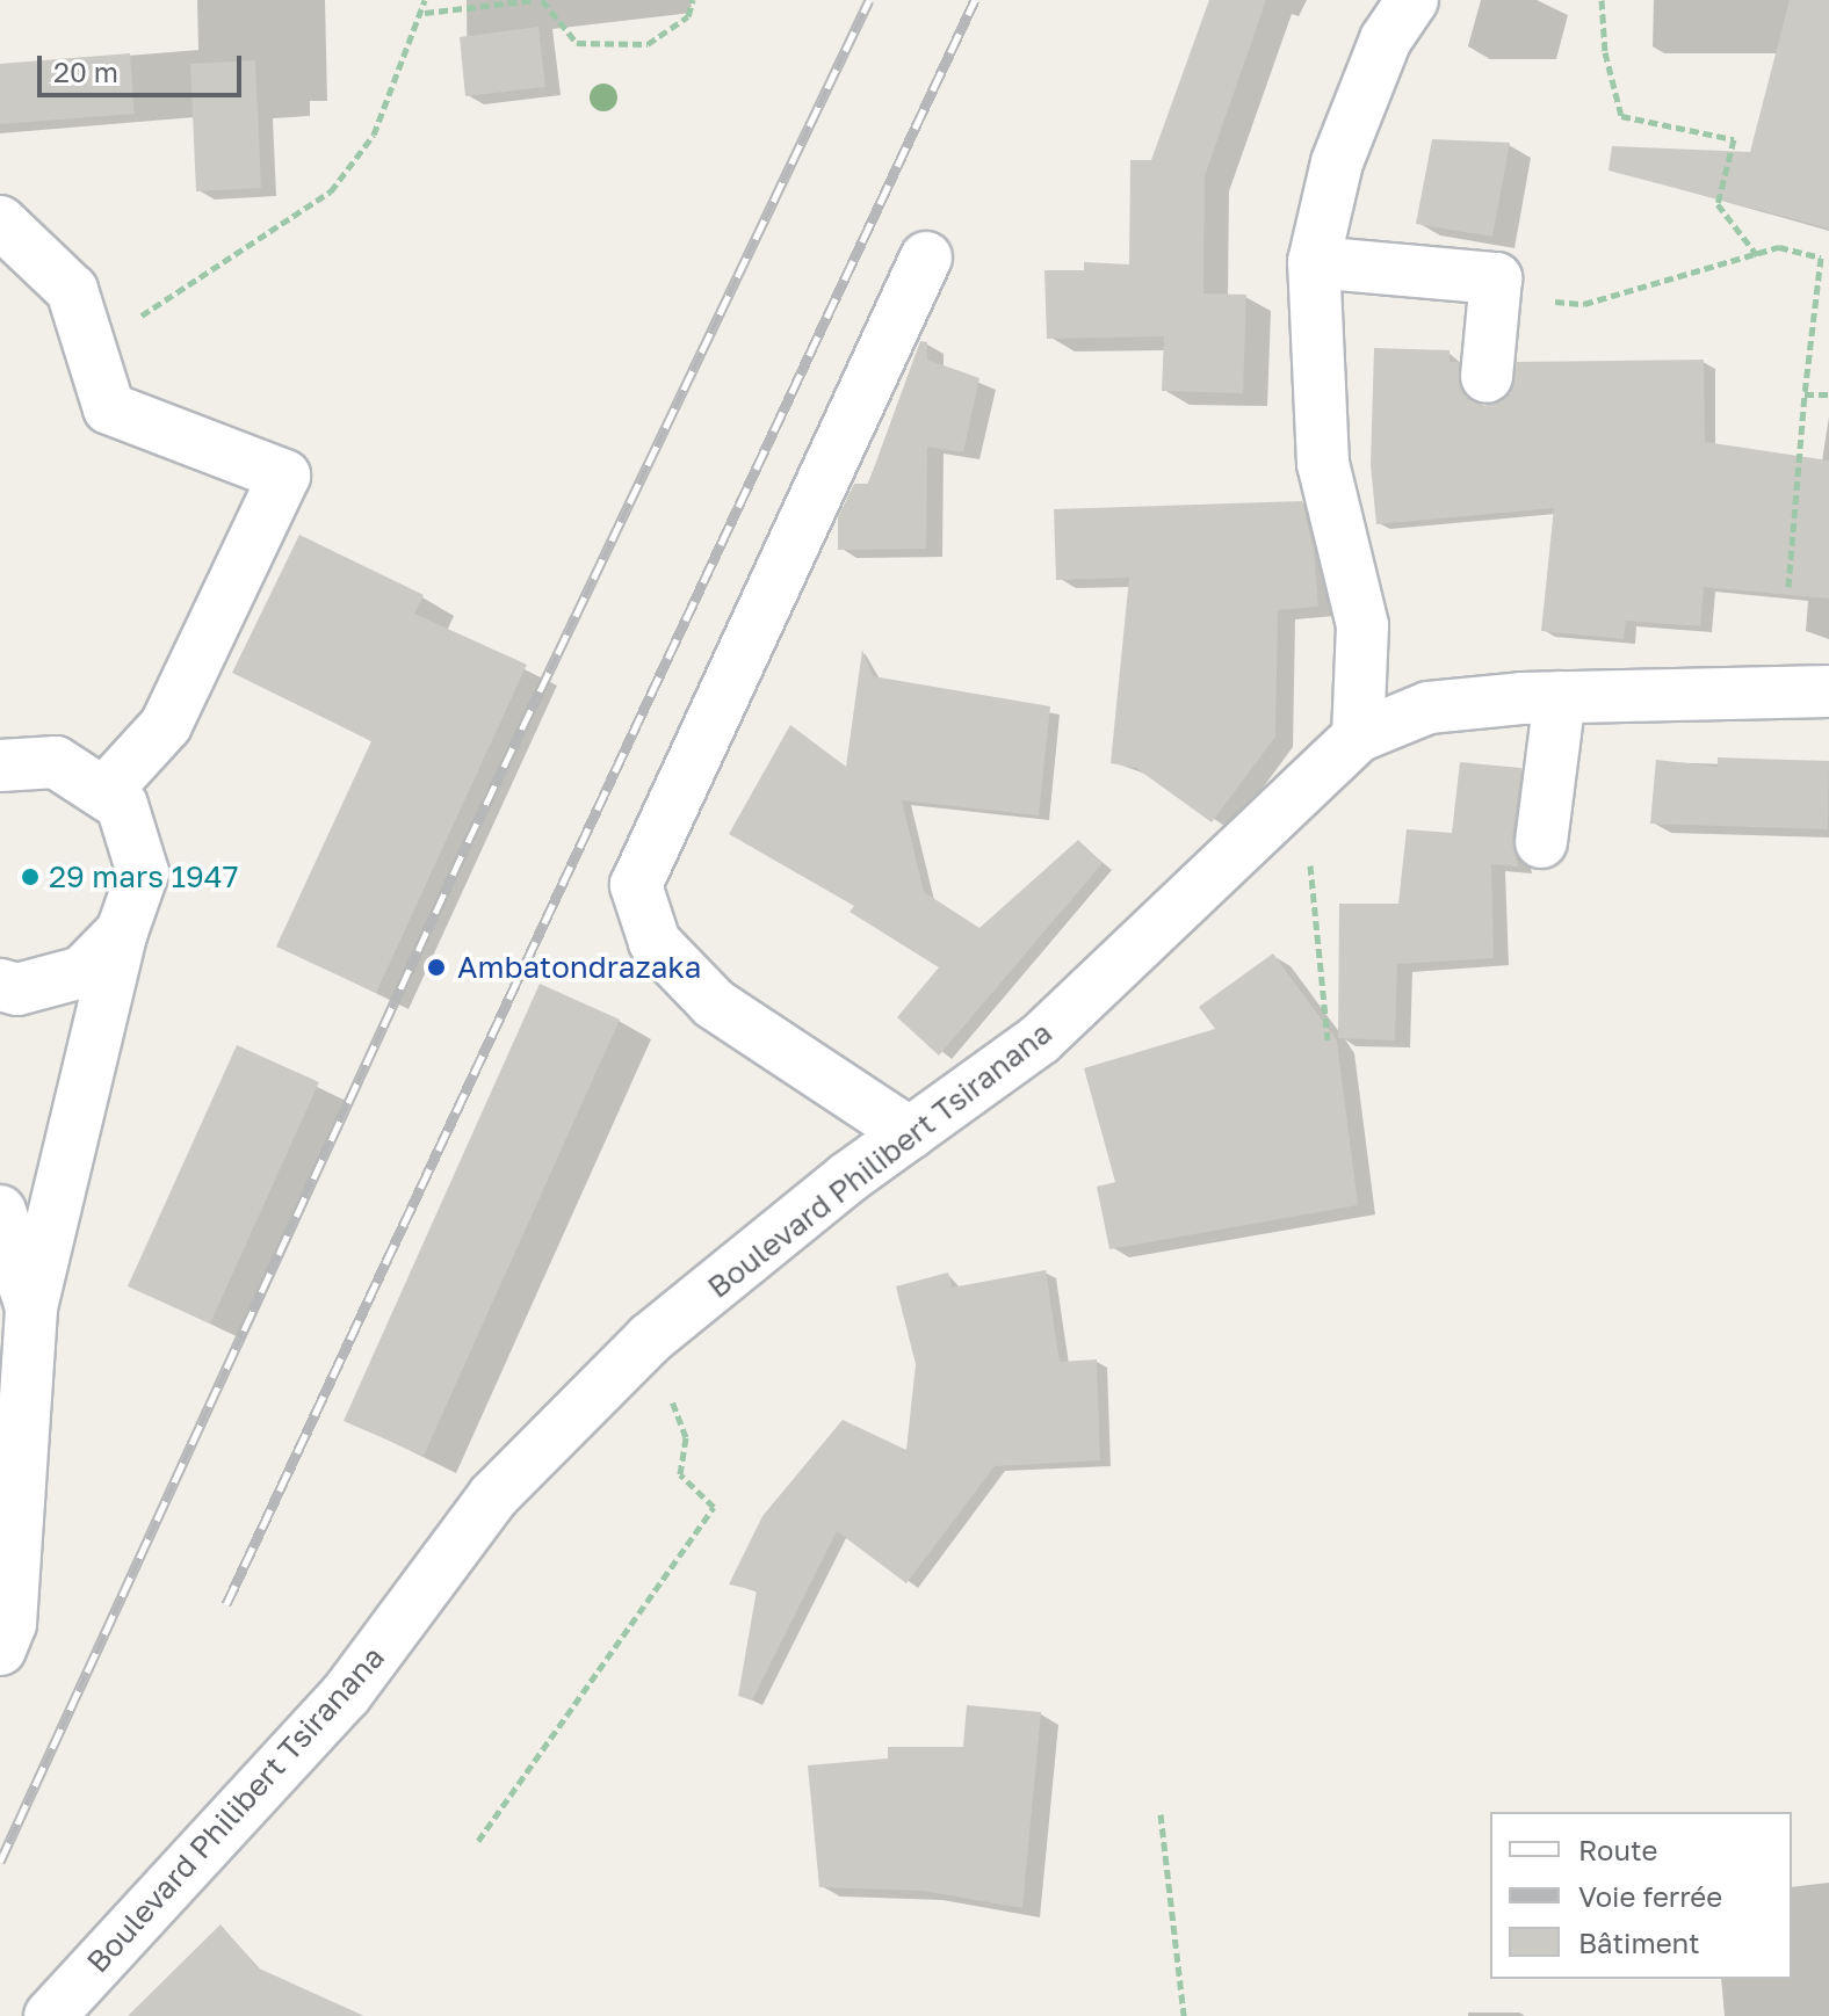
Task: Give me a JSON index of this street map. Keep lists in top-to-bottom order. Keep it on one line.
{"streets":{"street":["Boulevard Philibert Tsiranana"]},"places":["29 mars 1947","Ambatondrazaka"],"legend":["Route","Voie ferrée","Bâtiment"],"scale_bar":"20 m"}
